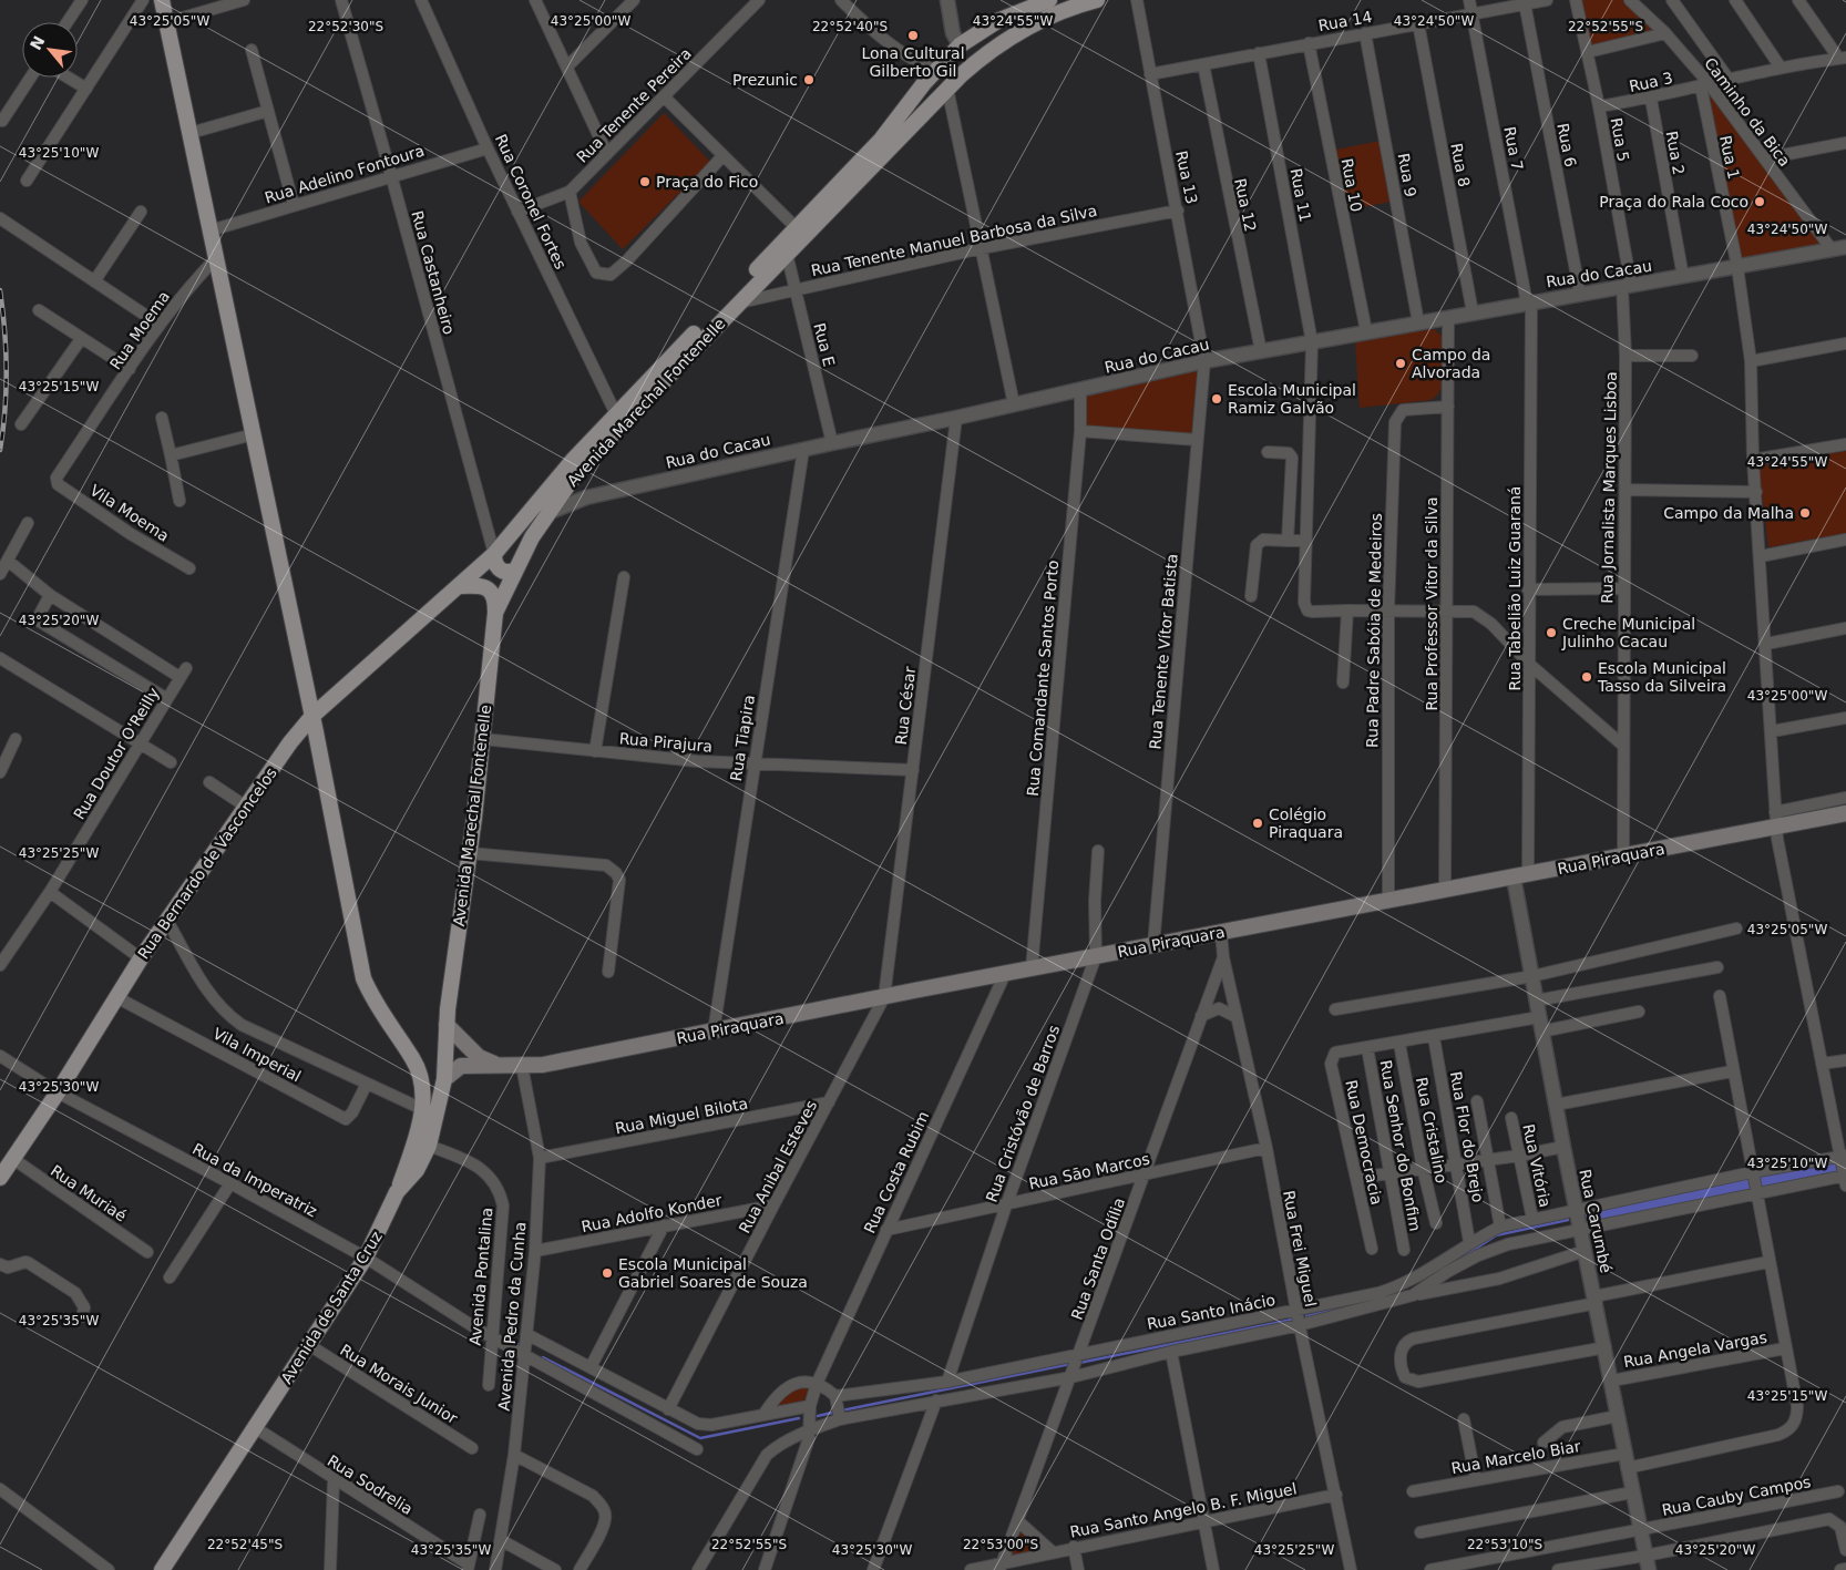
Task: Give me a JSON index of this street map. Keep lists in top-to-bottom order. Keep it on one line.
{"streets":{"main road":["Avenida Marechal Fontenelle","Rua Piraquara","Rua Bernardo de Vasconcelos","Avenida de Santa Cruz"],"street":["Rua 14","Rua 3","Rua Tenente Pereira","Caminho da Bica","Rua 5","Rua 6","Rua 7","Rua 2","Rua 1","Rua 8","Rua Adelino Fontoura","Rua 9","Rua 13","Rua 10","Rua 11","Rua Coronel Fortes","Rua 12","Rua Tenente Manuel Barbosa da Silva","Rua Castanheiro","Rua do Cacau","Rua Moema","Rua E","Rua Jornalista Marques Lisboa","Vila Moema","Rua Tabelião Luiz Guaraná","Rua Professor Vitor da Silva","Rua Padre Sabóia de Medeiros","Rua Tenente Vítor Batista","Rua Comandante Santos Porto","Rua César","Rua Tiapira","Rua Pirajura","Rua Doutor O'Reilly","Vila Imperial","Rua Cristóvão de Barros","Rua Miguel Bilota","Rua Cristalino","Rua Flor do Brejo","Rua Democracia","Rua Senhor do Bonfim","Rua Vitória","Rua Anibal Esteves","Rua Sāo Marcos","Rua Costa Rubim","Rua da Imperatriz","Rua Muriaé","Rua Adolfo Konder","Rua Carumbé","Rua Frei Miguel","Rua Santa Odília","Avenida Pontalina","Rua Santo Inácio","Avenida Pedro da Cunha","Rua Angela Vargas","Rua Morais Junior","Rua Marcelo Biar","Rua Sodrelia","Rua Cauby Campos","Rua Santo Angelo B. F. Miguel"]},"crossings":[["Rua 14","Rua 6"],["Rua 14","Rua 7"],["Rua 14","Rua 8"],["Rua 14","Rua 9"],["Rua 14","Rua 13"],["Rua 14","Rua 10"],["Rua 14","Rua 11"],["Rua 14","Rua 12"],["Rua 3","Caminho da Bica"],["Rua 3","Rua 5"],["Rua 3","Rua 2"],["Rua 3","Rua 1"],["Rua Tenente Pereira","Rua Coronel Fortes"],["Caminho da Bica","Rua 1"],["Caminho da Bica","Rua do Cacau"],["Rua 5","Rua do Cacau"],["Rua 5","Rua Jornalista Marques Lisboa"],["Rua 6","Rua do Cacau"],["Rua 7","Rua do Cacau"],["Rua 7","Rua Tabelião Luiz Guaraná"],["Rua 2","Rua do Cacau"],["Rua 1","Rua do Cacau"],["Rua 1","Rua Piraquara"],["Rua 8","Rua do Cacau"],["Rua Adelino Fontoura","Rua Coronel Fortes"],["Rua Adelino Fontoura","Rua Castanheiro"],["Rua 9","Rua do Cacau"],["Rua 13","Rua Tenente Manuel Barbosa da Silva"],["Rua 13","Rua do Cacau"],["Rua 13","Rua Tenente Vítor Batista"],["Rua 10","Rua do Cacau"],["Rua 11","Rua do Cacau"],["Rua Coronel Fortes","Avenida Marechal Fontenelle"],["Rua 12","Rua do Cacau"],["Rua Tenente Manuel Barbosa da Silva","Rua E"],["Rua Tenente Manuel Barbosa da Silva","Avenida Marechal Fontenelle"],["Rua Castanheiro","Avenida Marechal Fontenelle"],["Rua do Cacau","Rua E"],["Rua do Cacau","Avenida Marechal Fontenelle"],["Rua do Cacau","Rua Jornalista Marques Lisboa"],["Rua do Cacau","Rua Tabelião Luiz Guaraná"],["Rua do Cacau","Rua Professor Vitor da Silva"],["Rua do Cacau","Rua Tenente Vítor Batista"],["Rua do Cacau","Rua Comandante Santos Porto"],["Rua do Cacau","Rua César"],["Rua do Cacau","Rua Tiapira"],["Rua Moema","Vila Moema"],["Rua E","Avenida Marechal Fontenelle"],["Avenida Marechal Fontenelle","Rua Pirajura"],["Avenida Marechal Fontenelle","Rua Piraquara"],["Avenida Marechal Fontenelle","Rua Bernardo de Vasconcelos"],["Avenida Marechal Fontenelle","Avenida de Santa Cruz"],["Rua Jornalista Marques Lisboa","Rua Piraquara"],["Rua Tabelião Luiz Guaraná","Rua Piraquara"],["Rua Tabelião Luiz Guaraná","Rua Carumbé"],["Rua Professor Vitor da Silva","Rua Padre Sabóia de Medeiros"],["Rua Professor Vitor da Silva","Rua Piraquara"],["Rua Padre Sabóia de Medeiros","Rua Piraquara"],["Rua Tenente Vítor Batista","Rua Piraquara"],["Rua Comandante Santos Porto","Rua Piraquara"],["Rua César","Rua Pirajura"],["Rua César","Rua Piraquara"],["Rua César","Rua Anibal Esteves"],["Rua Tiapira","Rua Pirajura"],["Rua Tiapira","Rua Piraquara"],["Rua Piraquara","Rua Cristóvão de Barros"],["Rua Piraquara","Rua Anibal Esteves"],["Rua Piraquara","Rua Costa Rubim"],["Rua Piraquara","Rua Carumbé"],["Rua Piraquara","Rua Frei Miguel"],["Rua Piraquara","Avenida de Santa Cruz"],["Rua Piraquara","Avenida Pedro da Cunha"],["Rua Bernardo de Vasconcelos","Vila Imperial"],["Rua Bernardo de Vasconcelos","Rua da Imperatriz"],["Rua Bernardo de Vasconcelos","Rua Muriaé"],["Rua Cristóvão de Barros","Rua Sāo Marcos"],["Rua Cristóvão de Barros","Rua Santo Inácio"],["Rua Miguel Bilota","Rua Anibal Esteves"],["Rua Miguel Bilota","Avenida Pedro da Cunha"],["Rua Flor do Brejo","Rua Santo Inácio"],["Rua Democracia","Rua Senhor do Bonfim"],["Rua Vitória","Rua Santo Inácio"],["Rua Anibal Esteves","Rua Adolfo Konder"],["Rua Sāo Marcos","Rua Costa Rubim"],["Rua Sāo Marcos","Rua Frei Miguel"],["Rua Sāo Marcos","Rua Santa Odília"],["Rua Costa Rubim","Rua Santo Inácio"],["Rua da Imperatriz","Avenida Pontalina"],["Rua da Imperatriz","Avenida de Santa Cruz"],["Rua da Imperatriz","Avenida Pedro da Cunha"],["Rua Adolfo Konder","Avenida Pedro da Cunha"],["Rua Carumbé","Rua Santo Inácio"],["Rua Carumbé","Rua Angela Vargas"],["Rua Carumbé","Rua Marcelo Biar"],["Rua Carumbé","Rua Cauby Campos"],["Rua Frei Miguel","Rua Santa Odília"],["Rua Frei Miguel","Rua Santo Inácio"],["Rua Frei Miguel","Rua Santo Angelo B. F. Miguel"],["Rua Santa Odília","Rua Santo Inácio"],["Rua Santa Odília","Rua Santo Angelo B. F. Miguel"],["Avenida Pontalina","Avenida de Santa Cruz"],["Avenida de Santa Cruz","Rua Morais Junior"],["Avenida de Santa Cruz","Rua Sodrelia"]],"places":["Lona Cultural Gilberto Gil","Prezunic","Praça do Fico","Praça do Rala Coco","Campo da Alvorada","Escola Municipal Ramiz Galvão","Campo da Malha","Creche Municipal Julinho Cacau","Escola Municipal Tasso da Silveira","Colégio Piraquara","Escola Municipal Gabriel Soares de Souza"],"north":"top left","coordinates":["43°25'05\"W","43°25'00\"W","43°24'55\"W","43°24'50\"W","22°52'30\"S","22°52'40\"S","22°52'55\"S","43°25'10\"W","43°25'15\"W","43°25'20\"W","43°25'25\"W","43°25'30\"W","43°25'35\"W","22°52'45\"S","22°53'00\"S","22°53'10\"S"]}
